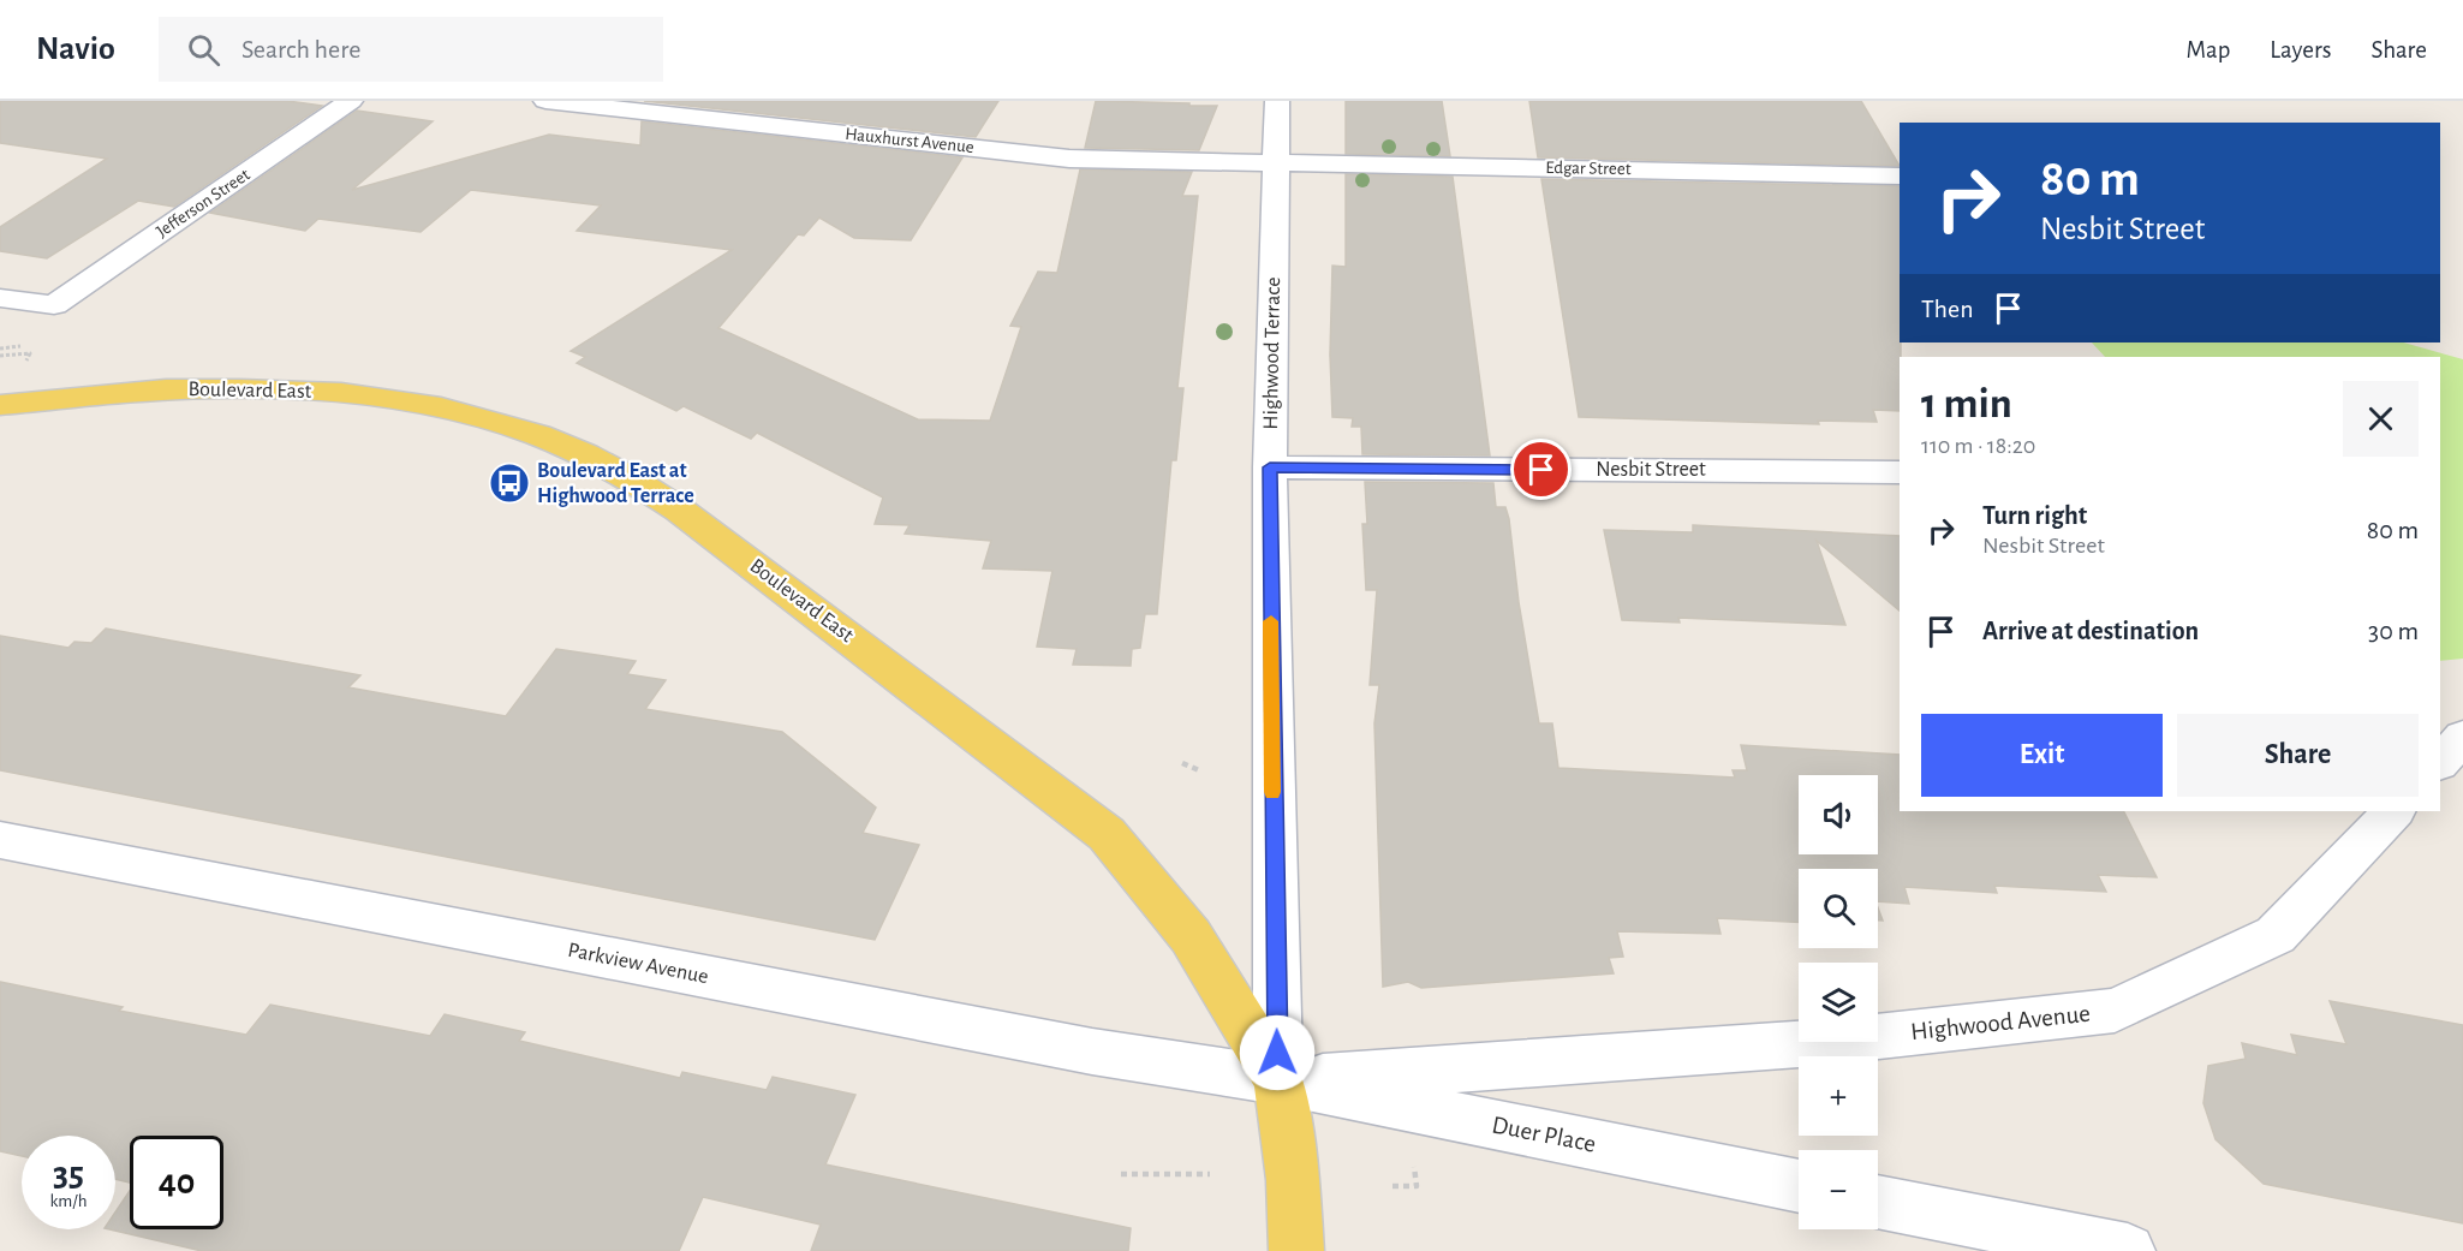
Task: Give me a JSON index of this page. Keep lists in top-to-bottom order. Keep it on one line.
{"streets":{"main road":["Boulevard East"],"street":["Hauxhurst Avenue","Edgar Street","Jefferson Street","Highwood Terrace","Nesbit Street","Parkview Avenue","Highwood Avenue","Duer Place"]},"crossings":[["Hauxhurst Avenue","Edgar Street"],["Hauxhurst Avenue","Highwood Terrace"],["Edgar Street","Highwood Terrace"],["Highwood Terrace","Boulevard East"],["Highwood Terrace","Nesbit Street"],["Highwood Terrace","Parkview Avenue"],["Highwood Terrace","Highwood Avenue"],["Highwood Terrace","Duer Place"],["Boulevard East","Parkview Avenue"],["Boulevard East","Highwood Avenue"],["Boulevard East","Duer Place"],["Parkview Avenue","Highwood Avenue"],["Parkview Avenue","Duer Place"],["Highwood Avenue","Duer Place"]],"places":{"bus stop":["Boulevard East at Highwood Terrace"]},"page":{"header":"Navio","search":"Search here","nav":["Map","Layers","Share"],"turn":["80 m","Nesbit Street"],"then":"Then","heading":["1 min","110 m · 18:20"],"list":[{"name":"Turn right","note":"Nesbit Street","value":"80 m"},{"name":"Arrive at destination","value":"30 m"}],"buttons":["Exit","Share"],"map_buttons":["+","−"],"speed":"35 km/h","limit":"40"}}
